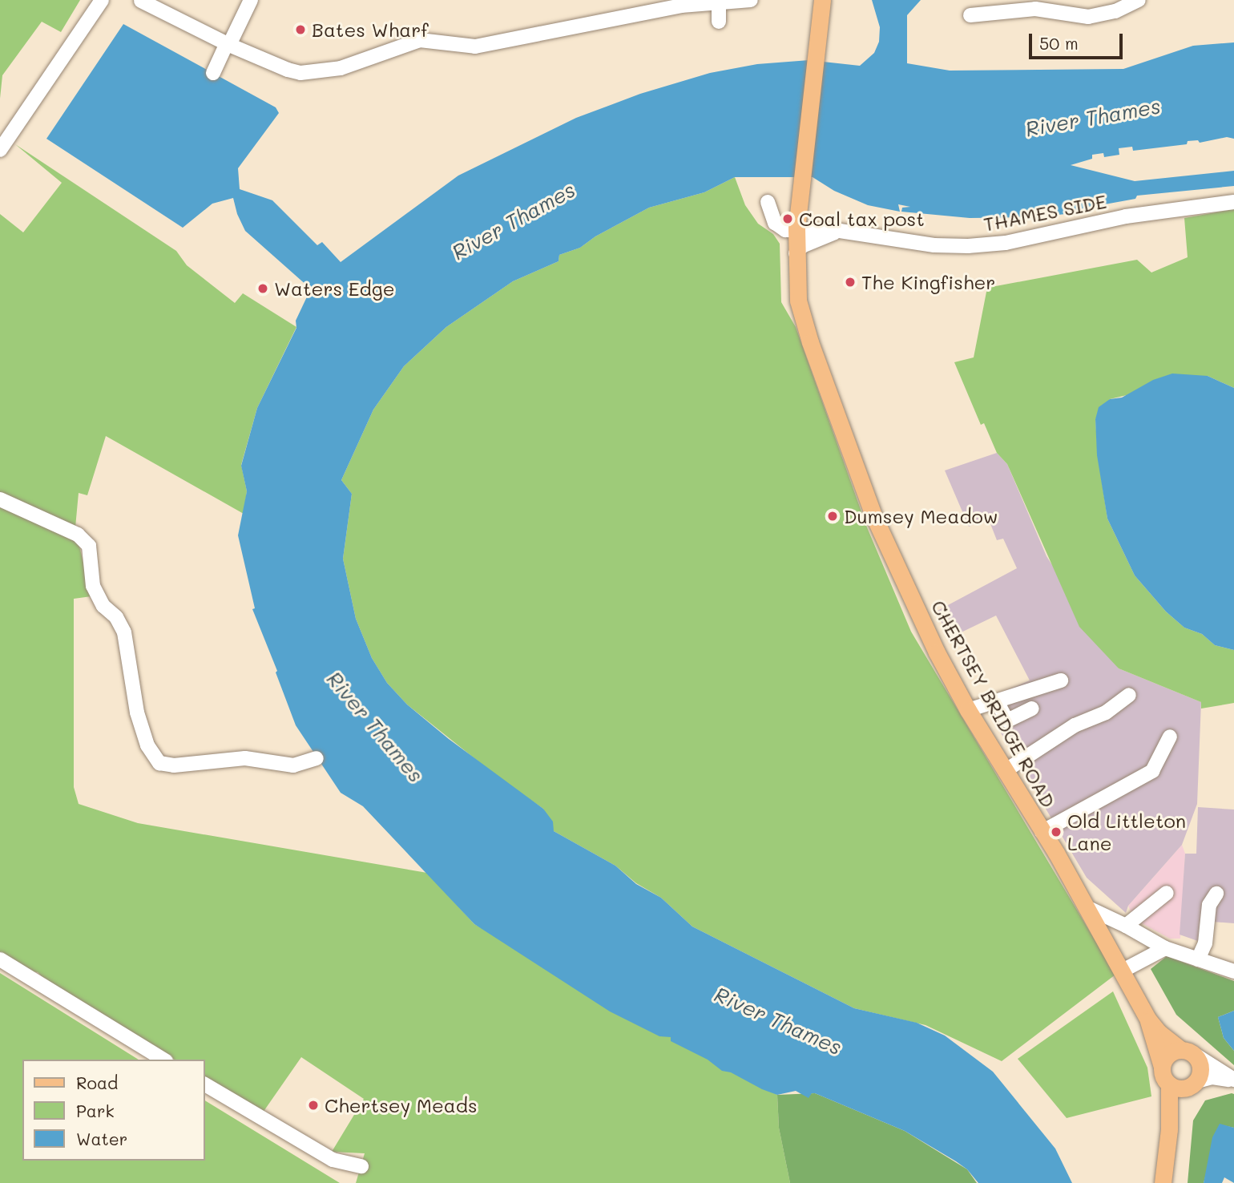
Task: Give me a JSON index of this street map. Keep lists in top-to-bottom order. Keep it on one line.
{"streets":{"main road":["CHERTSEY BRIDGE ROAD"],"street":["THAMES SIDE"]},"crossings":[["THAMES SIDE","CHERTSEY BRIDGE ROAD"]],"water":["River Thames"],"places":["Bates Wharf","Coal tax post","The Kingfisher","Waters Edge","Dumsey Meadow","Old Littleton Lane","Chertsey Meads"],"legend":["Road","Park","Water"],"scale_bar":"50 m"}
